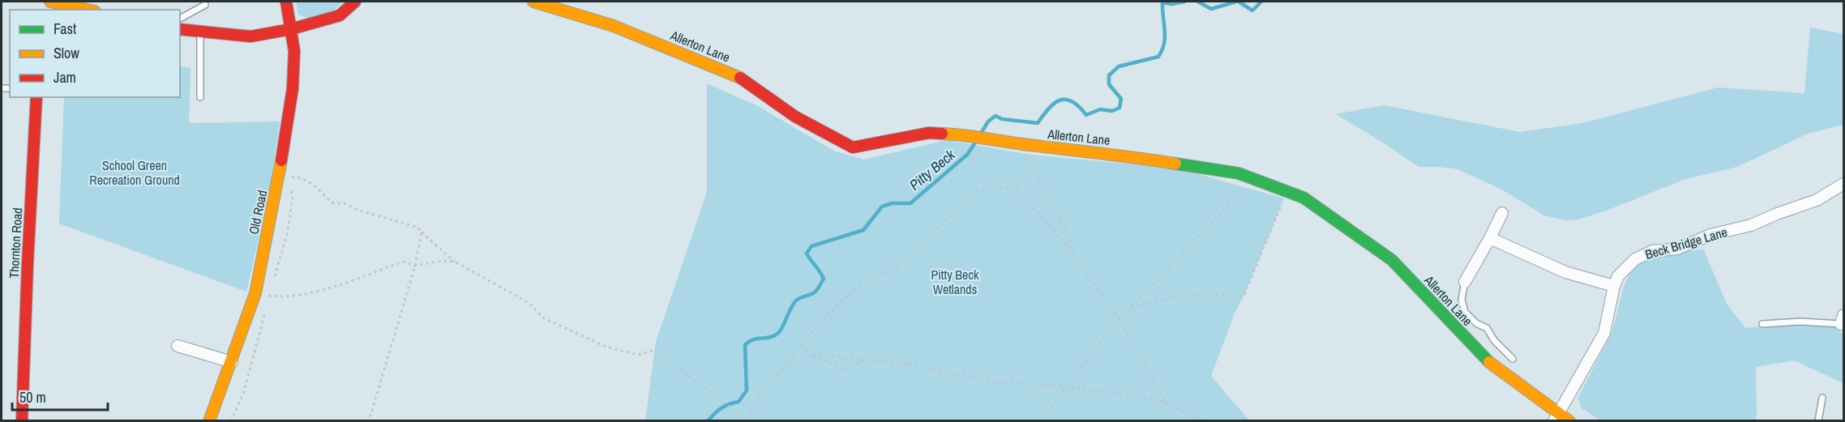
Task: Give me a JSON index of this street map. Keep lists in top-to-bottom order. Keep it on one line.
{"streets":{"street":["Allerton Lane","Old Road","Thornton Road","Beck Bridge Lane"]},"crossings":[["Allerton Lane","Beck Bridge Lane"]],"water":["Pitty Beck"],"parks":["School Green Recreation Ground","Pitty Beck Wetlands"],"legend":["Fast","Slow","Jam"],"scale_bar":"50 m"}
